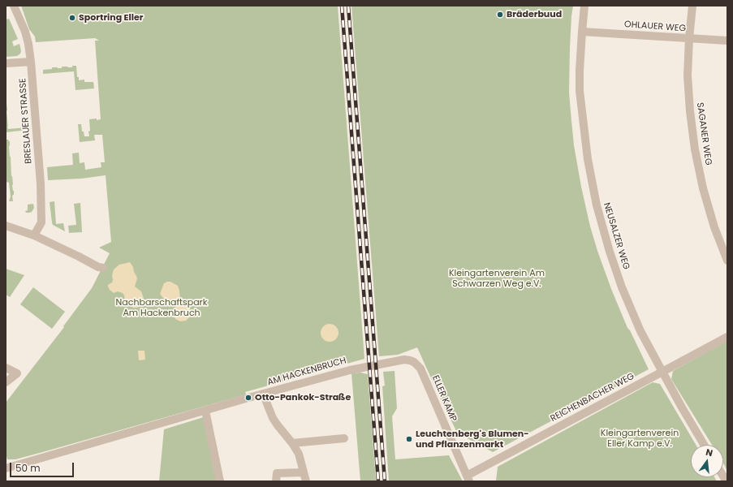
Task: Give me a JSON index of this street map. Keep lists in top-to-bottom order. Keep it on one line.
{"streets":{"street":["OHLAUER WEG","BRESLAUER STRASSE","SAGANER WEG","NEUSALZER WEG","AM HACKENBRUCH","REICHENBACHER WEG","ELLER KAMP"]},"crossings":[["OHLAUER WEG","SAGANER WEG"],["OHLAUER WEG","NEUSALZER WEG"],["NEUSALZER WEG","REICHENBACHER WEG"],["AM HACKENBRUCH","ELLER KAMP"],["REICHENBACHER WEG","ELLER KAMP"]],"parks":["Kleingartenverein Am Schwarzen Weg e.V.","Nachbarschaftspark Am Hackenbruch","Kleingartenverein Eller Kamp e.V."],"places":["Bräderbuud","Sportring Eller","Otto-Pankok-Straße","Leuchtenberg's Blumen- und Pflanzenmarkt"],"scale_bar":"50 m","north":"top"}
